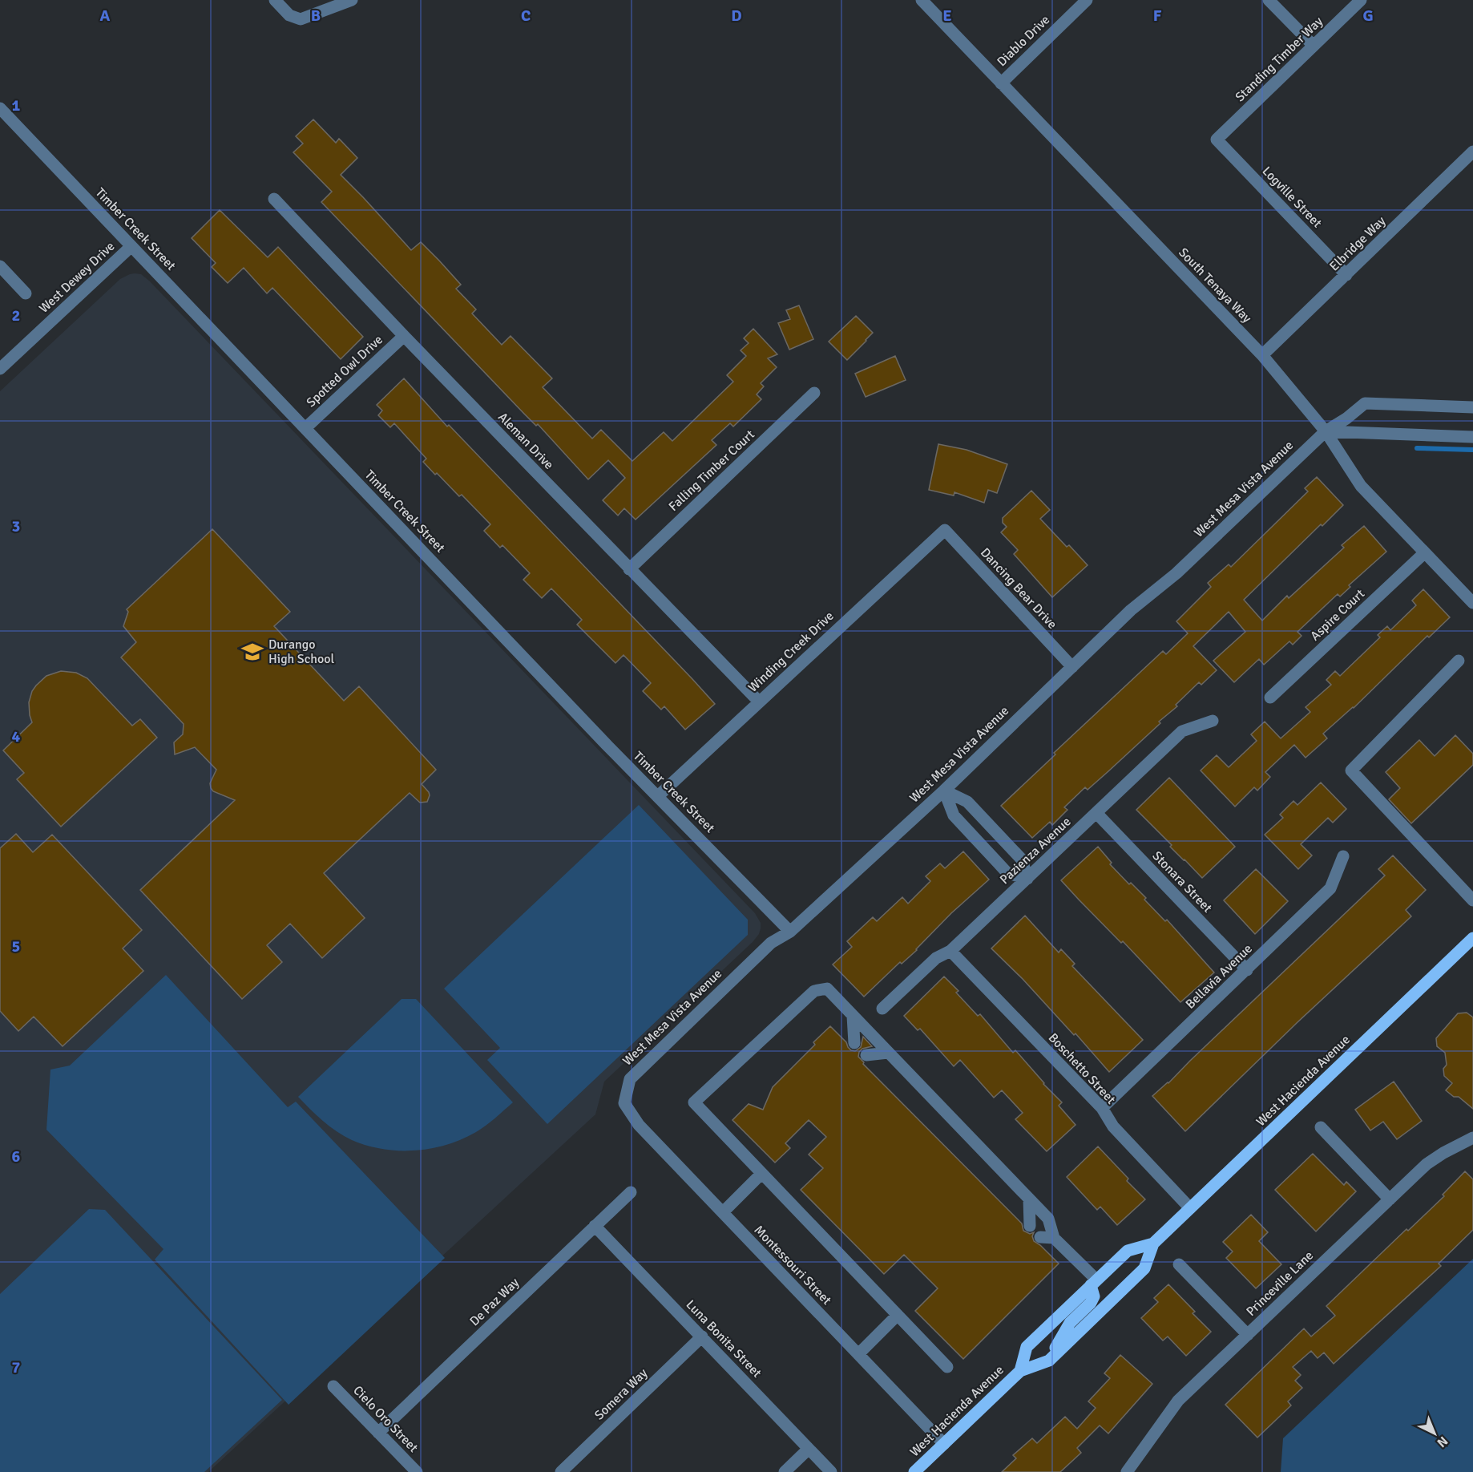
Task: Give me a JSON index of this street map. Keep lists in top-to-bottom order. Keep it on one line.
{"streets":{"main road":["West Hacienda Avenue"],"street":["Diablo Drive","Standing Timber Way","Logville Street","Timber Creek Street","Elbridge Way","West Dewey Drive","South Tenaya Way","Spotted Owl Drive","Aleman Drive","Falling Timber Court","West Mesa Vista Avenue","Dancing Bear Drive","Aspire Court","Winding Creek Drive","Pazienza Avenue","Stonara Street","Bellavia Avenue","Boschetto Street","Montessouri Street","Princeville Lane","De Paz Way","Luna Bonita Street","Somera Way","Cielo Oro Street"]},"crossings":[["Diablo Drive","South Tenaya Way"],["Standing Timber Way","Logville Street"],["Logville Street","Elbridge Way"],["Timber Creek Street","West Dewey Drive"],["Timber Creek Street","Spotted Owl Drive"],["Timber Creek Street","West Mesa Vista Avenue"],["Timber Creek Street","Winding Creek Drive"],["Elbridge Way","South Tenaya Way"],["South Tenaya Way","West Mesa Vista Avenue"],["South Tenaya Way","Aspire Court"],["Spotted Owl Drive","Aleman Drive"],["Aleman Drive","Falling Timber Court"],["Aleman Drive","Winding Creek Drive"],["West Mesa Vista Avenue","Dancing Bear Drive"],["West Mesa Vista Avenue","Montessouri Street"],["Dancing Bear Drive","Winding Creek Drive"],["Pazienza Avenue","Stonara Street"],["Pazienza Avenue","Boschetto Street"],["Stonara Street","Bellavia Avenue"],["Bellavia Avenue","Boschetto Street"],["Boschetto Street","West Hacienda Avenue"],["West Hacienda Avenue","Montessouri Street"],["De Paz Way","Luna Bonita Street"],["De Paz Way","Cielo Oro Street"],["Luna Bonita Street","Somera Way"]],"places":{"school or university":["Durango High School"]},"north":"bottom right","grid":{"columns":["A","B","C","D","E","F","G"],"rows":["1","2","3","4","5","6","7"]}}
